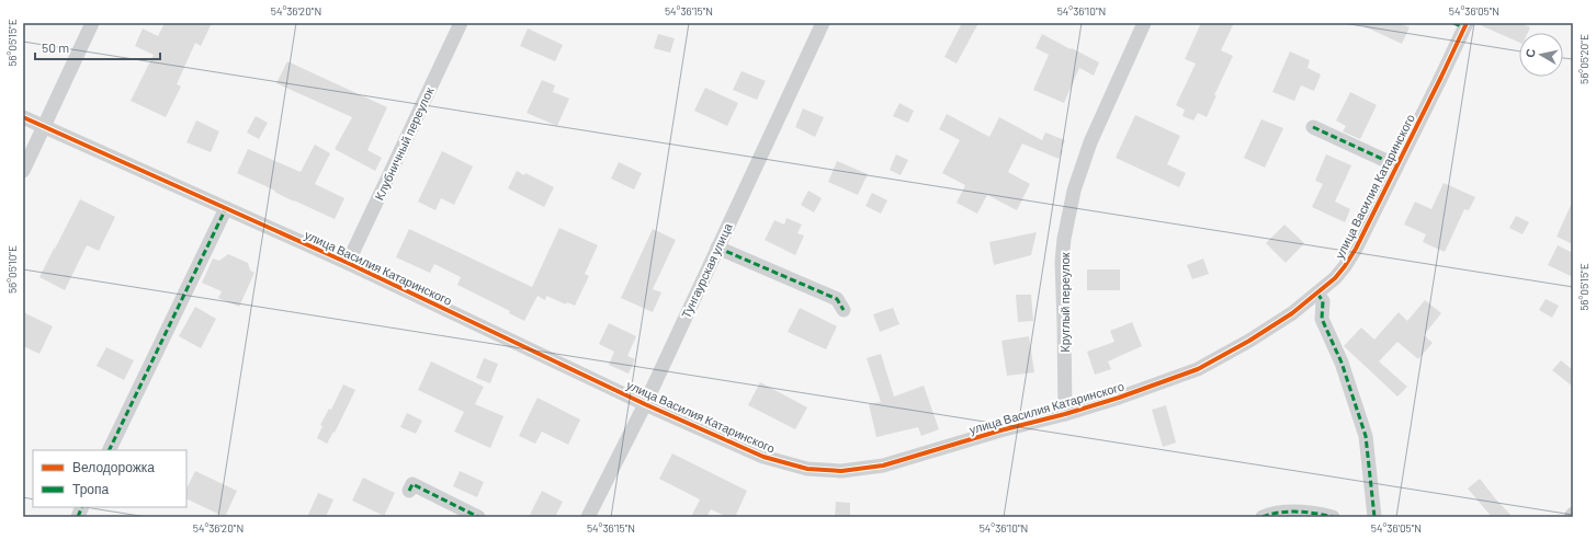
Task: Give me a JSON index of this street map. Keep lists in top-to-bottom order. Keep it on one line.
{"streets":{"street":["Клубничный переулок","улица Василия Катаринского","Тунгаурская улица","Круглый переулок"]},"crossings":[["Клубничный переулок","улица Василия Катаринского"],["улица Василия Катаринского","Тунгаурская улица"],["улица Василия Катаринского","Круглый переулок"]],"legend":["Велодорожка","Тропа"],"scale_bar":"50 m","north":"left","coordinates":["54°36'20\"N","54°36'15\"N","54°36'10\"N","54°36'05\"N","56°05'15\"E","56°05'20\"E","56°05'10\"E"]}
